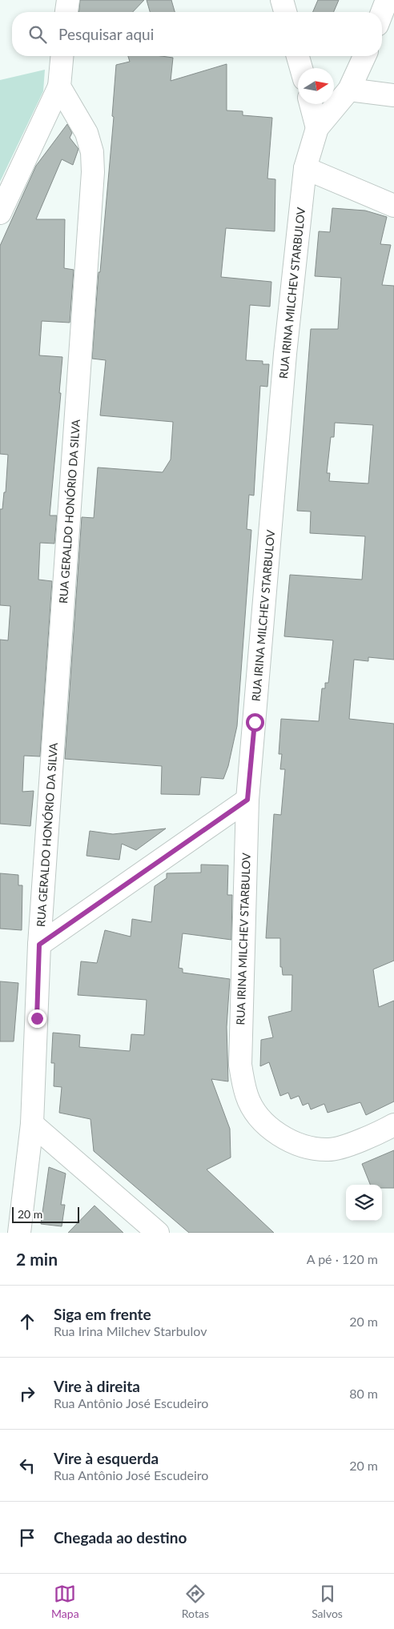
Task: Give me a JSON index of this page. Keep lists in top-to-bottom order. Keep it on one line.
{"streets":{"street":["RUA IRINA MILCHEV STARBULOV","RUA GERALDO HONÓRIO DA SILVA"]},"scale_bar":"20 m","north":"right","page":{"search":"Pesquisar aqui","scale":"20 m","heading":["2 min","A pé · 120 m"],"list":[["Siga em frente","Rua Irina Milchev Starbulov","20 m"],["Vire à direita","Rua Antônio José Escudeiro","80 m"],["Vire à esquerda","Rua Antônio José Escudeiro","20 m"],"Chegada ao destino"],"nav":["Mapa","Rotas","Salvos"]}}
